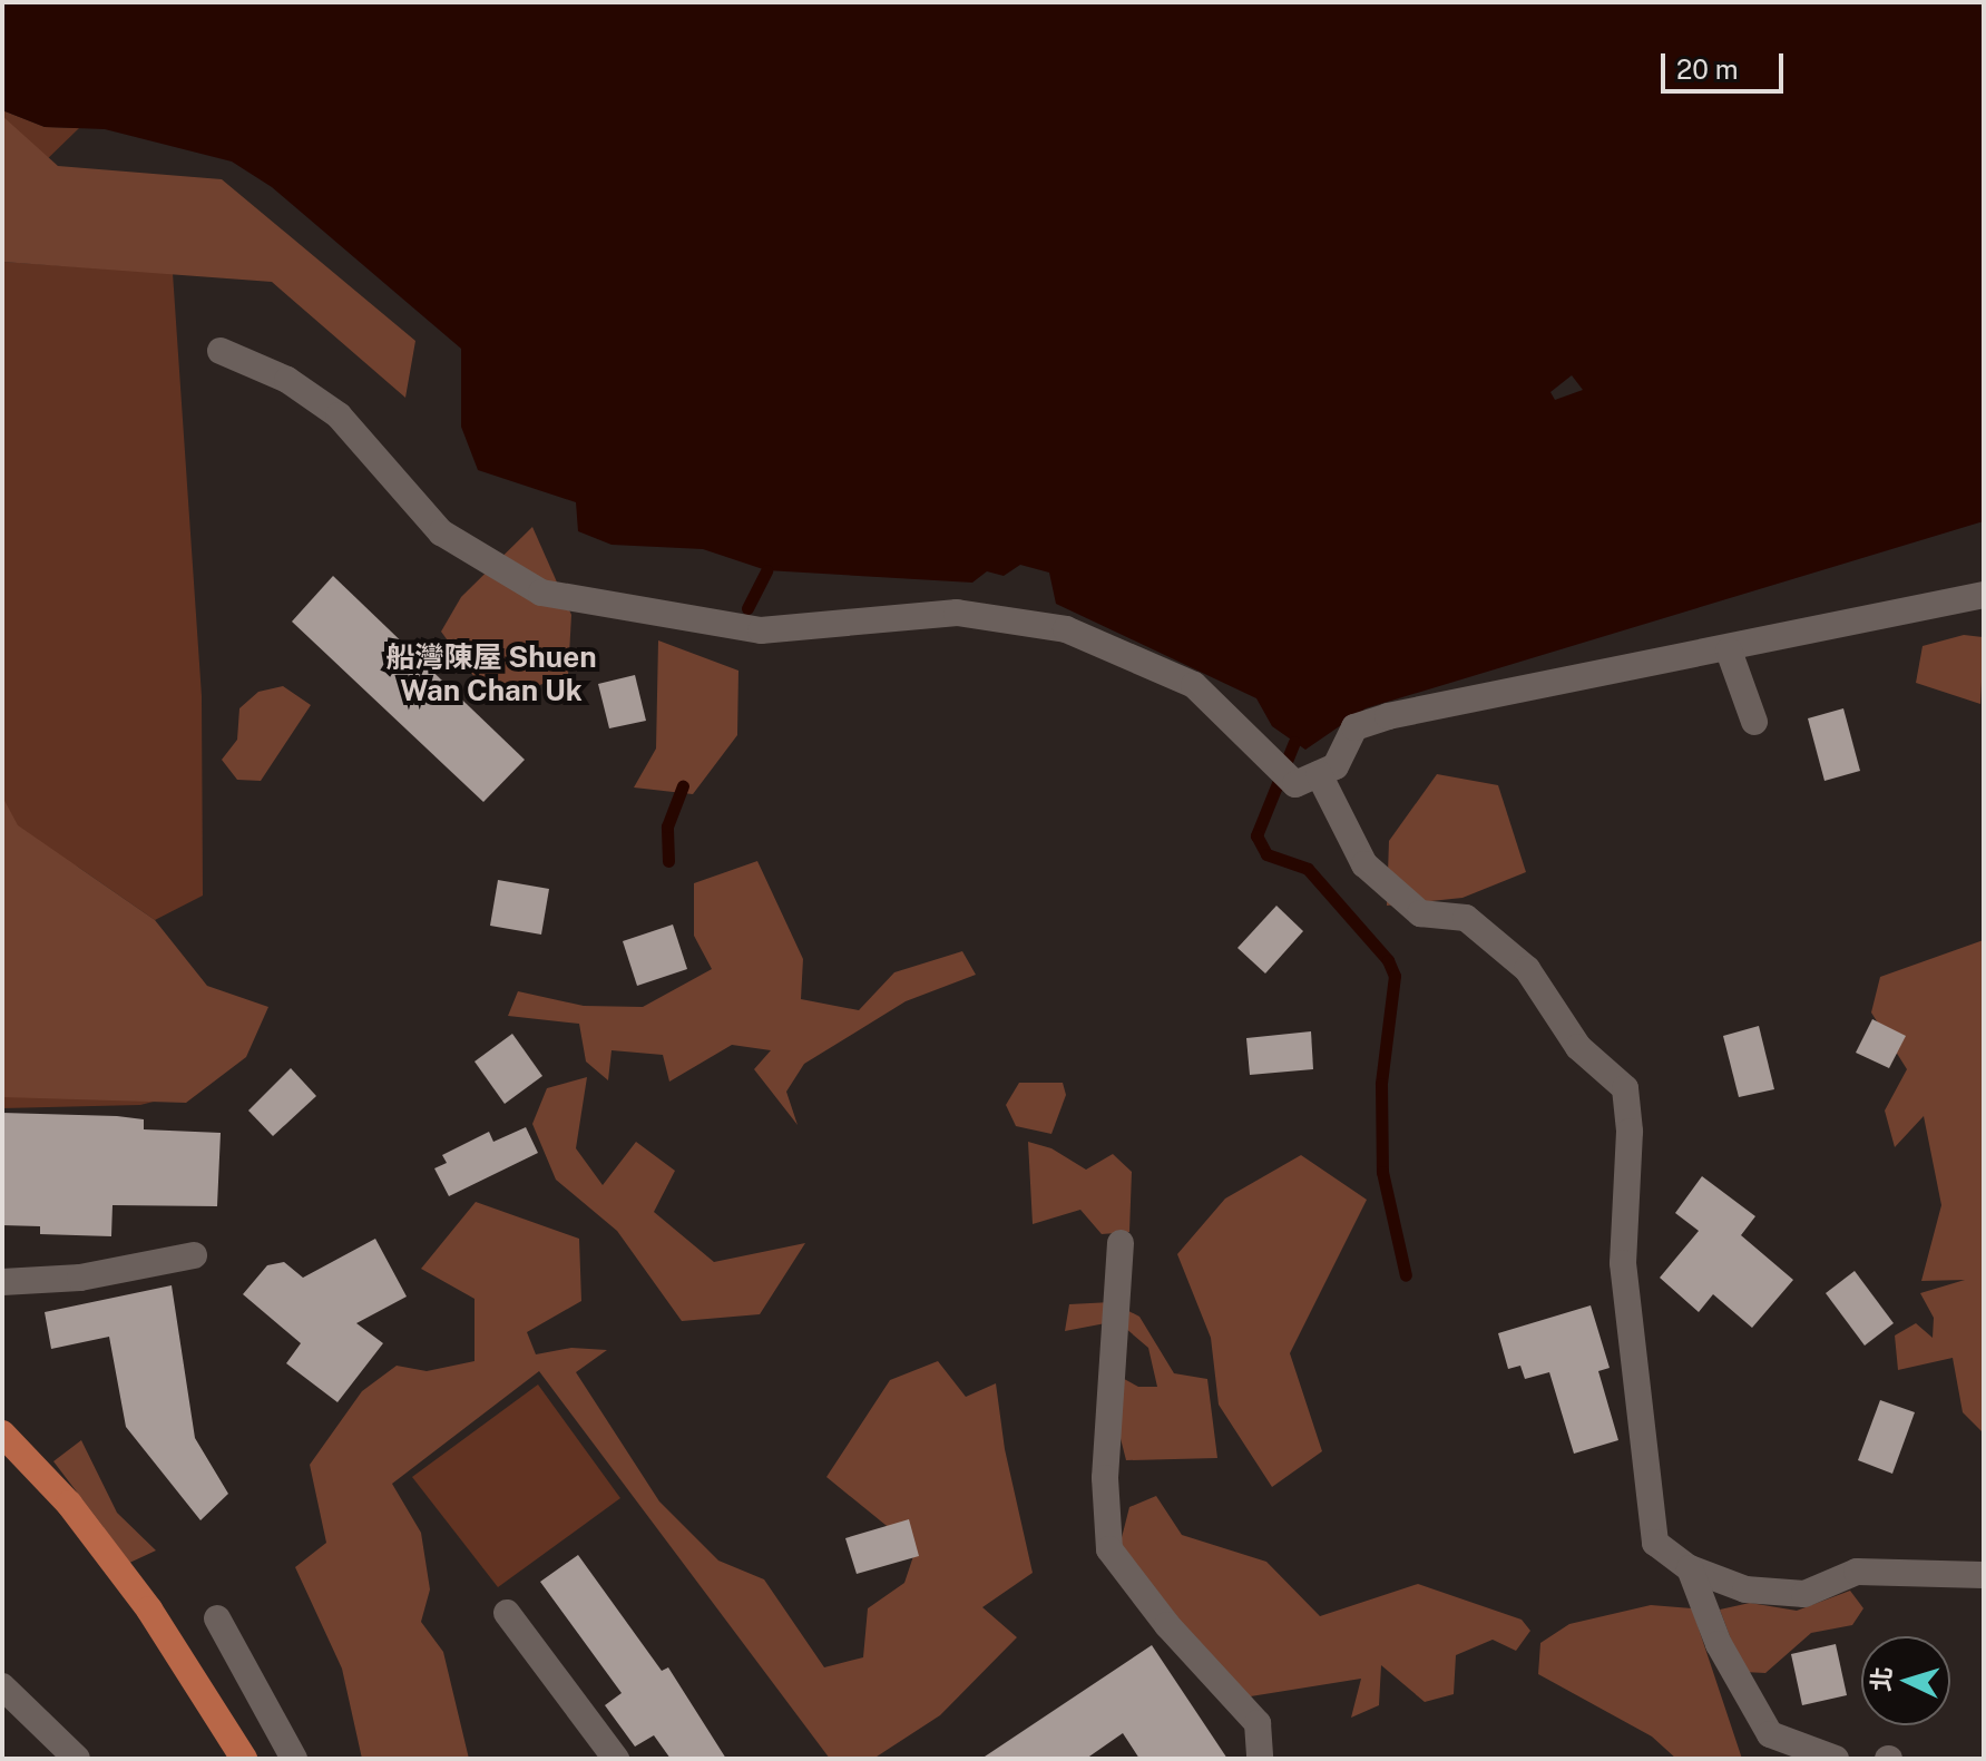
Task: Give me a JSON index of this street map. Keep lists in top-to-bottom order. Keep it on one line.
{"districts":["船灣陳屋 Shuen Wan Chan Uk"],"scale_bar":"20 m","north":"left"}
